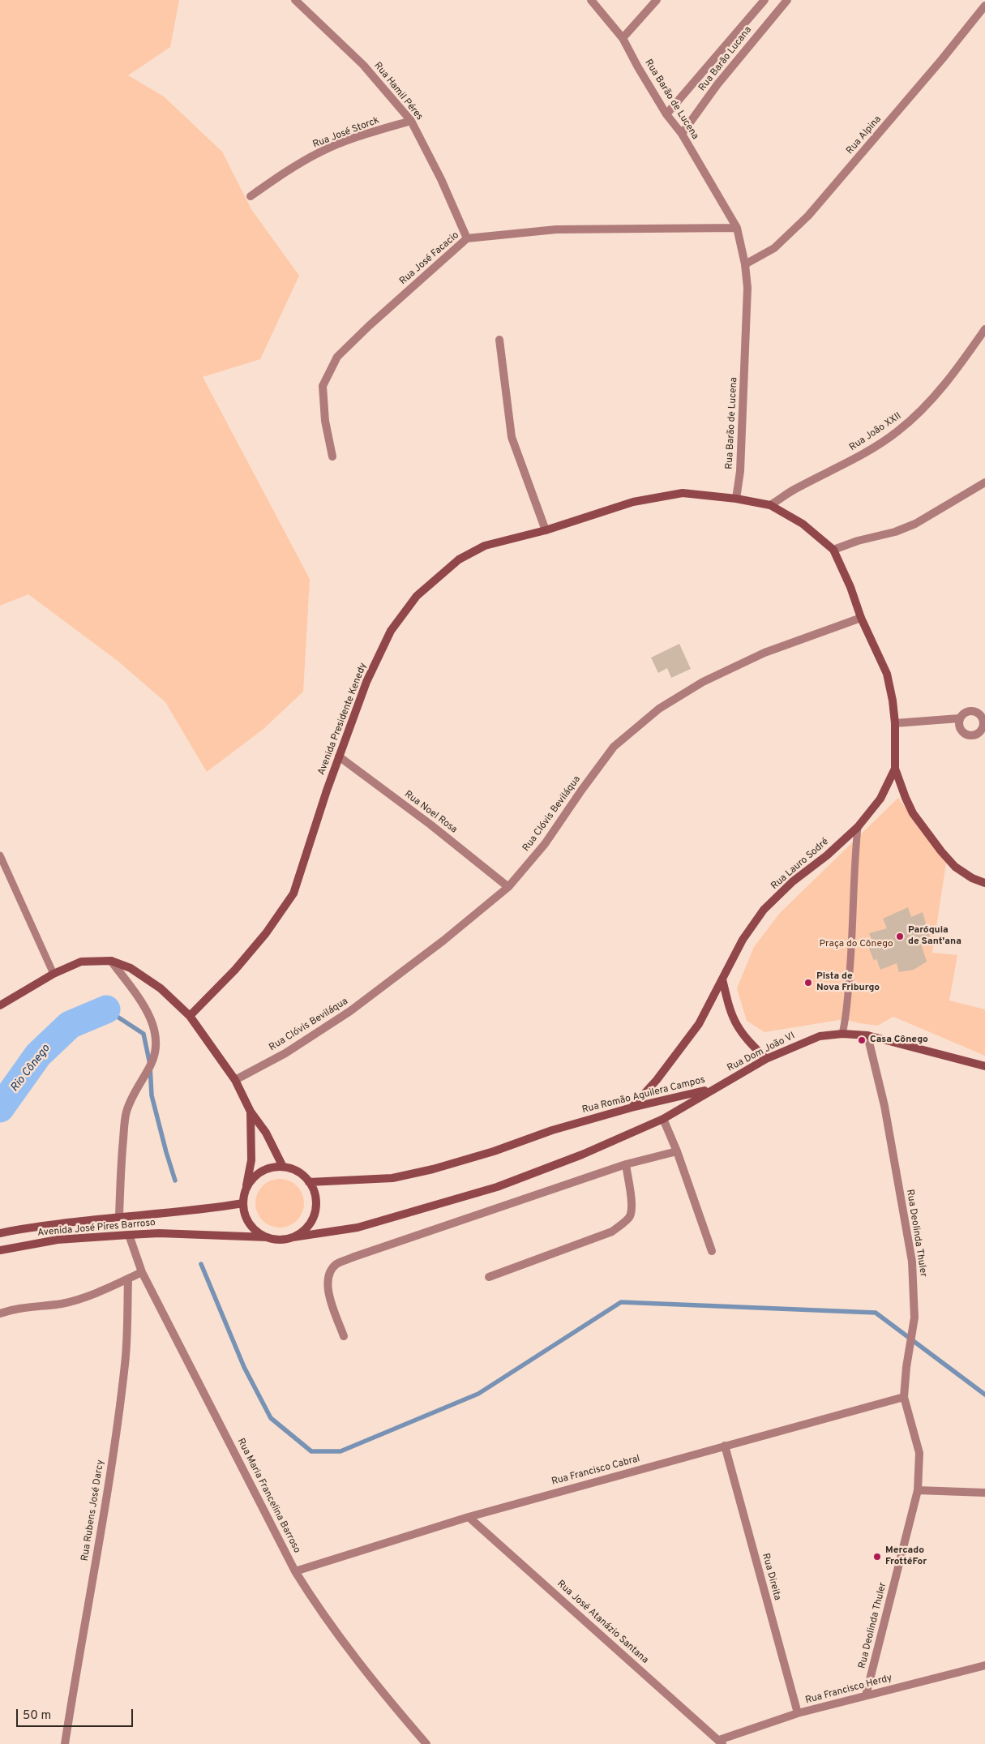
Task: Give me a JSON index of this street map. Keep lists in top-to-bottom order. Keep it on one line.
{"streets":{"street":["Rua Barão Lucana","Rua Hamil Péres","Rua Barão de Lucena","Rua José Storck","Rua Alpina","Rua José Facacio","Rua João XXII","Avenida Presidente Kenedy","Rua Noel Rosa","Rua Clóvis Beviláqua","Rua Lauro Sodré","Rua Dom João VI","Rua Romão Aguilera Campos","Avenida José Pires Barroso","Rua Deolinda Thuler","Rua Francisco Cabral","Rua Maria Francelina Barroso","Rua Rubens José Darcy","Rua Direita","Rua José Atanázio Santana","Rua Francisco Herdy"]},"crossings":[["Rua Barão Lucana","Rua Barão de Lucena"],["Rua Hamil Péres","Rua José Storck"],["Rua Hamil Péres","Rua José Facacio"],["Rua Barão de Lucena","Rua Alpina"],["Rua Barão de Lucena","Rua José Facacio"],["Rua Barão de Lucena","Avenida Presidente Kenedy"],["Avenida Presidente Kenedy","Rua Noel Rosa"],["Rua Noel Rosa","Rua Clóvis Beviláqua"],["Rua Lauro Sodré","Rua Romão Aguilera Campos"],["Rua Dom João VI","Rua Romão Aguilera Campos"],["Rua Dom João VI","Rua Deolinda Thuler"],["Rua Romão Aguilera Campos","Avenida José Pires Barroso"],["Avenida José Pires Barroso","Rua Maria Francelina Barroso"],["Rua Deolinda Thuler","Rua Francisco Cabral"],["Rua Deolinda Thuler","Rua Francisco Herdy"],["Rua Francisco Cabral","Rua Maria Francelina Barroso"],["Rua Francisco Cabral","Rua Direita"],["Rua Francisco Cabral","Rua José Atanázio Santana"],["Rua Direita","Rua Francisco Herdy"],["Rua José Atanázio Santana","Rua Francisco Herdy"]],"water":["Rio Cônego"],"parks":["Praça do Cônego"],"places":["Paróquia de Sant'ana","Pista de Nova Friburgo","Casa Cônego","Mercado FrottéFor"],"scale_bar":"50 m"}
